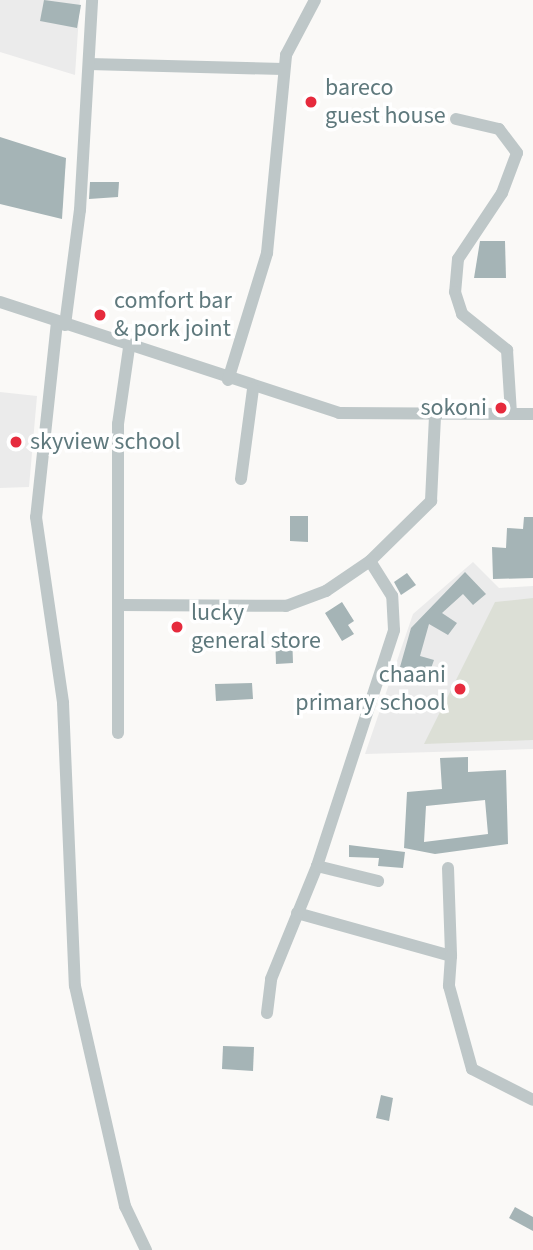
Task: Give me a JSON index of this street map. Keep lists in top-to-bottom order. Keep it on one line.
{"places":["bareco guest house","comfort bar & pork joint","sokoni","skyview school","lucky general store","chaani primary school"]}
